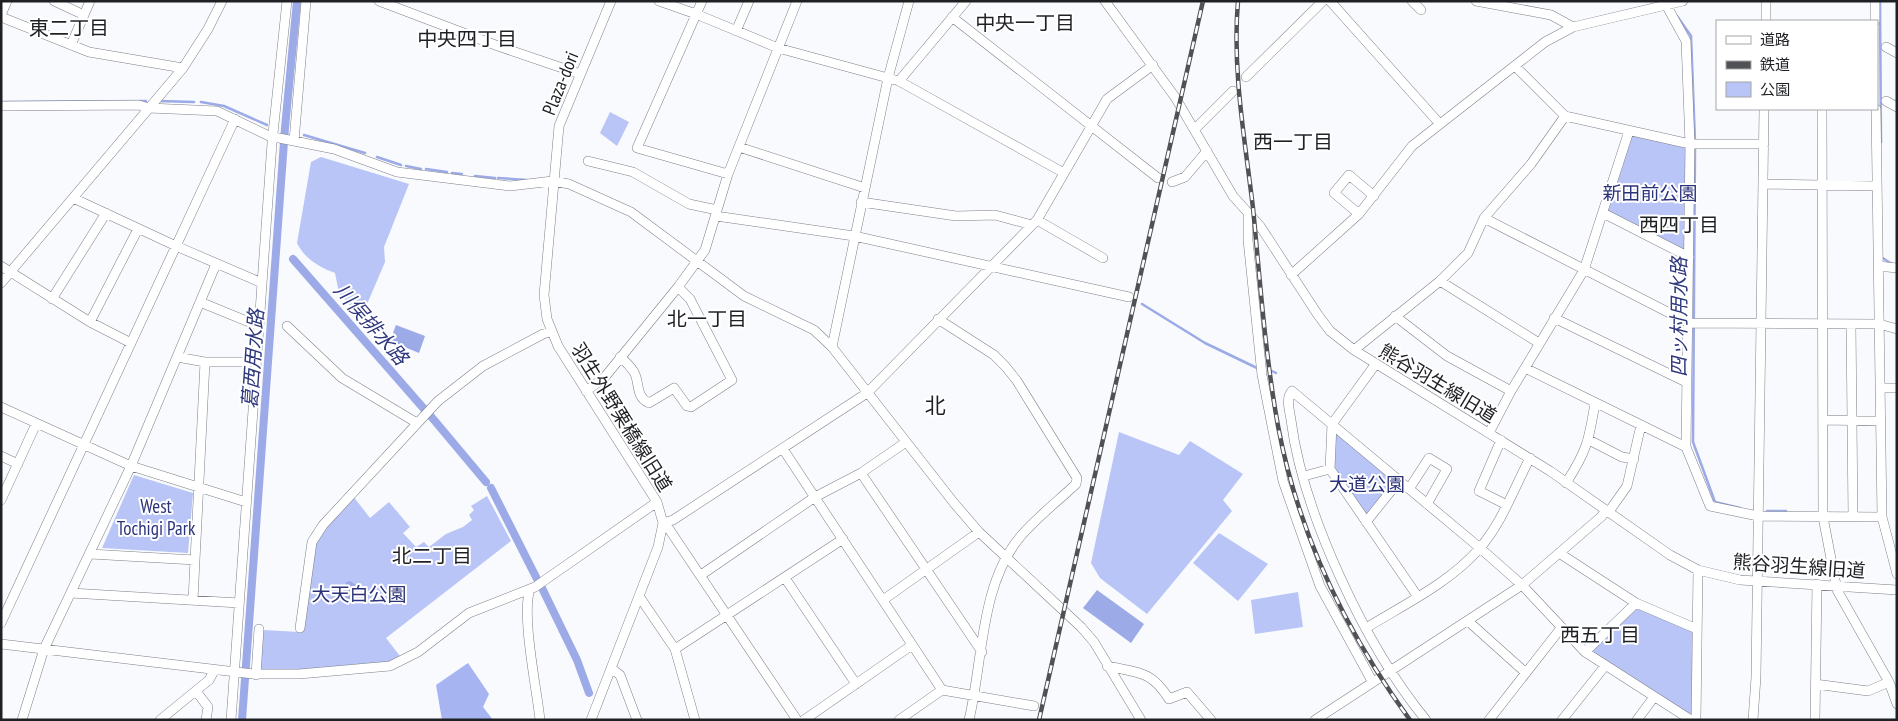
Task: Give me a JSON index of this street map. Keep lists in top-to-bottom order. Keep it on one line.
{"streets":{"street":["Plaza-dori","熊谷羽生線旧道","羽生外野栗橋線旧道"]},"crossings":[["Plaza-dori","羽生外野栗橋線旧道"]],"districts":["中央一丁目","東二丁目","中央四丁目","西一丁目","西四丁目","北一丁目","北","北二丁目","西五丁目"],"water":["四ッ村用水路","川俣排水路","葛西用水路"],"parks":["新田前公園","大道公園","West Tochigi Park","大天白公園"],"legend":["道路","鉄道","公園"]}
